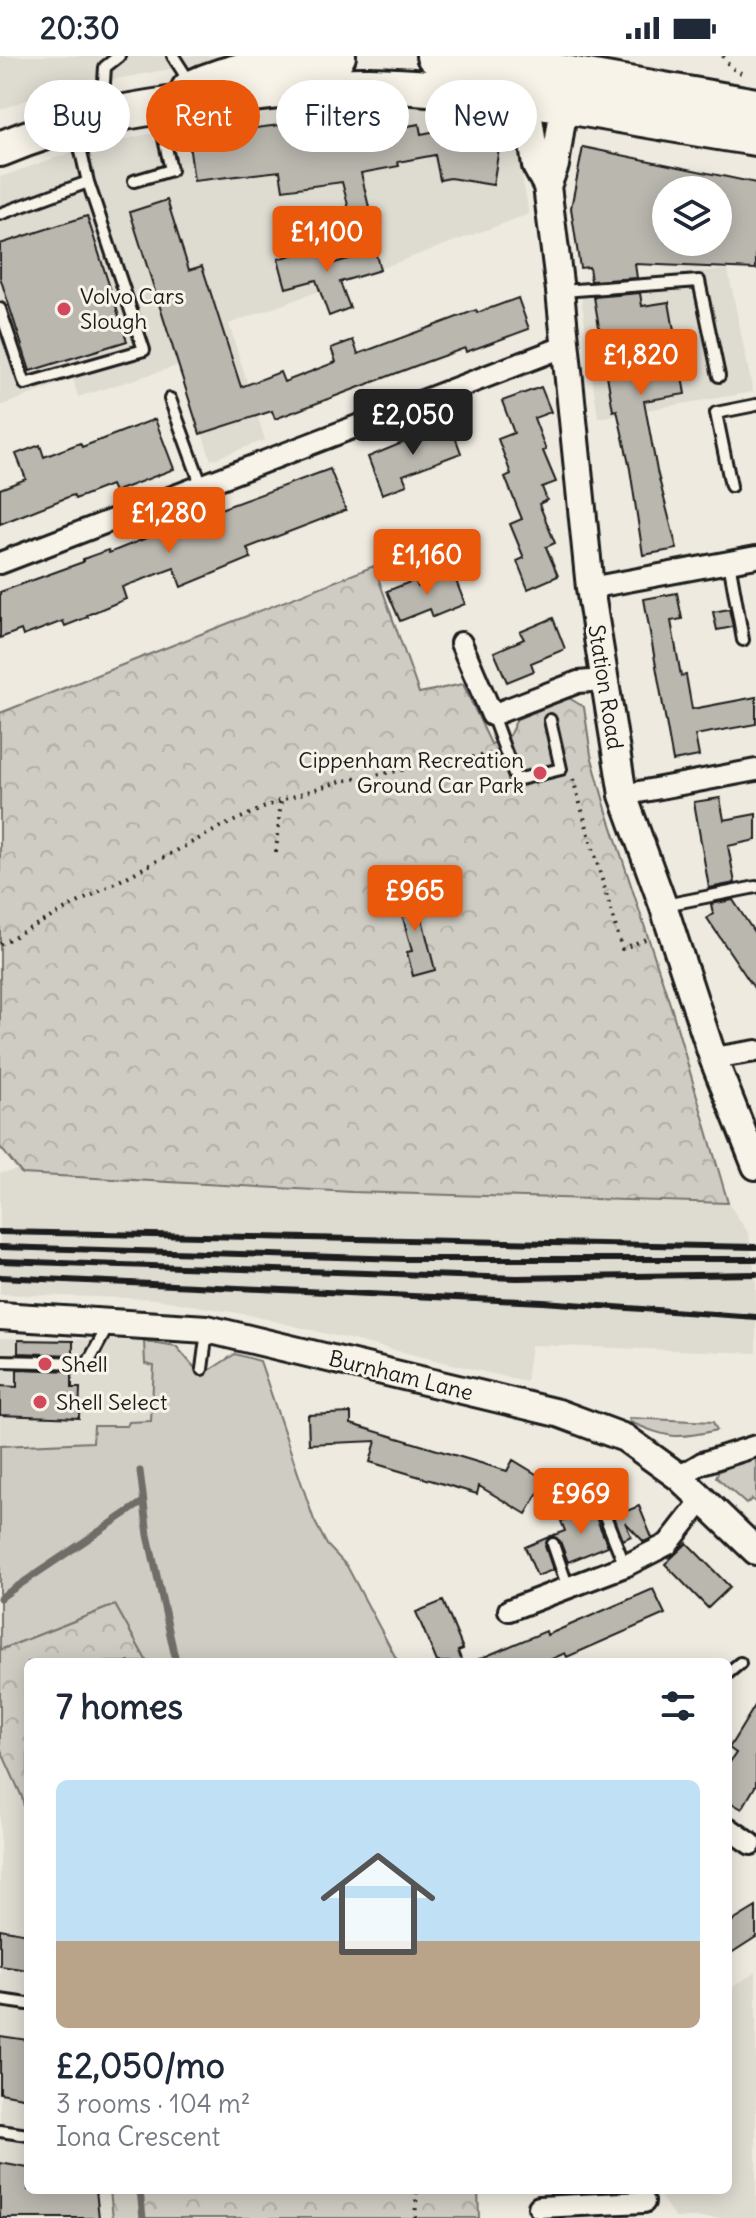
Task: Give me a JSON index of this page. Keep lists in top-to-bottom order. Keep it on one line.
{"streets":{"street":["Station Road","Burnham Lane"]},"places":["Volvo Cars Slough","Cippenham Recreation Ground Car Park","Shell","Shell Select"],"page":{"status":"20:30","chip":["Buy","Rent","Filters","New"],"price":["£1,100","£1,820","£2,050","£1,280","£1,160","£965","£969"],"heading":"7 homes","list":[{"name":"£2,050/mo","note":"3 rooms · 104 m² · Iona Crescent"}]}}
